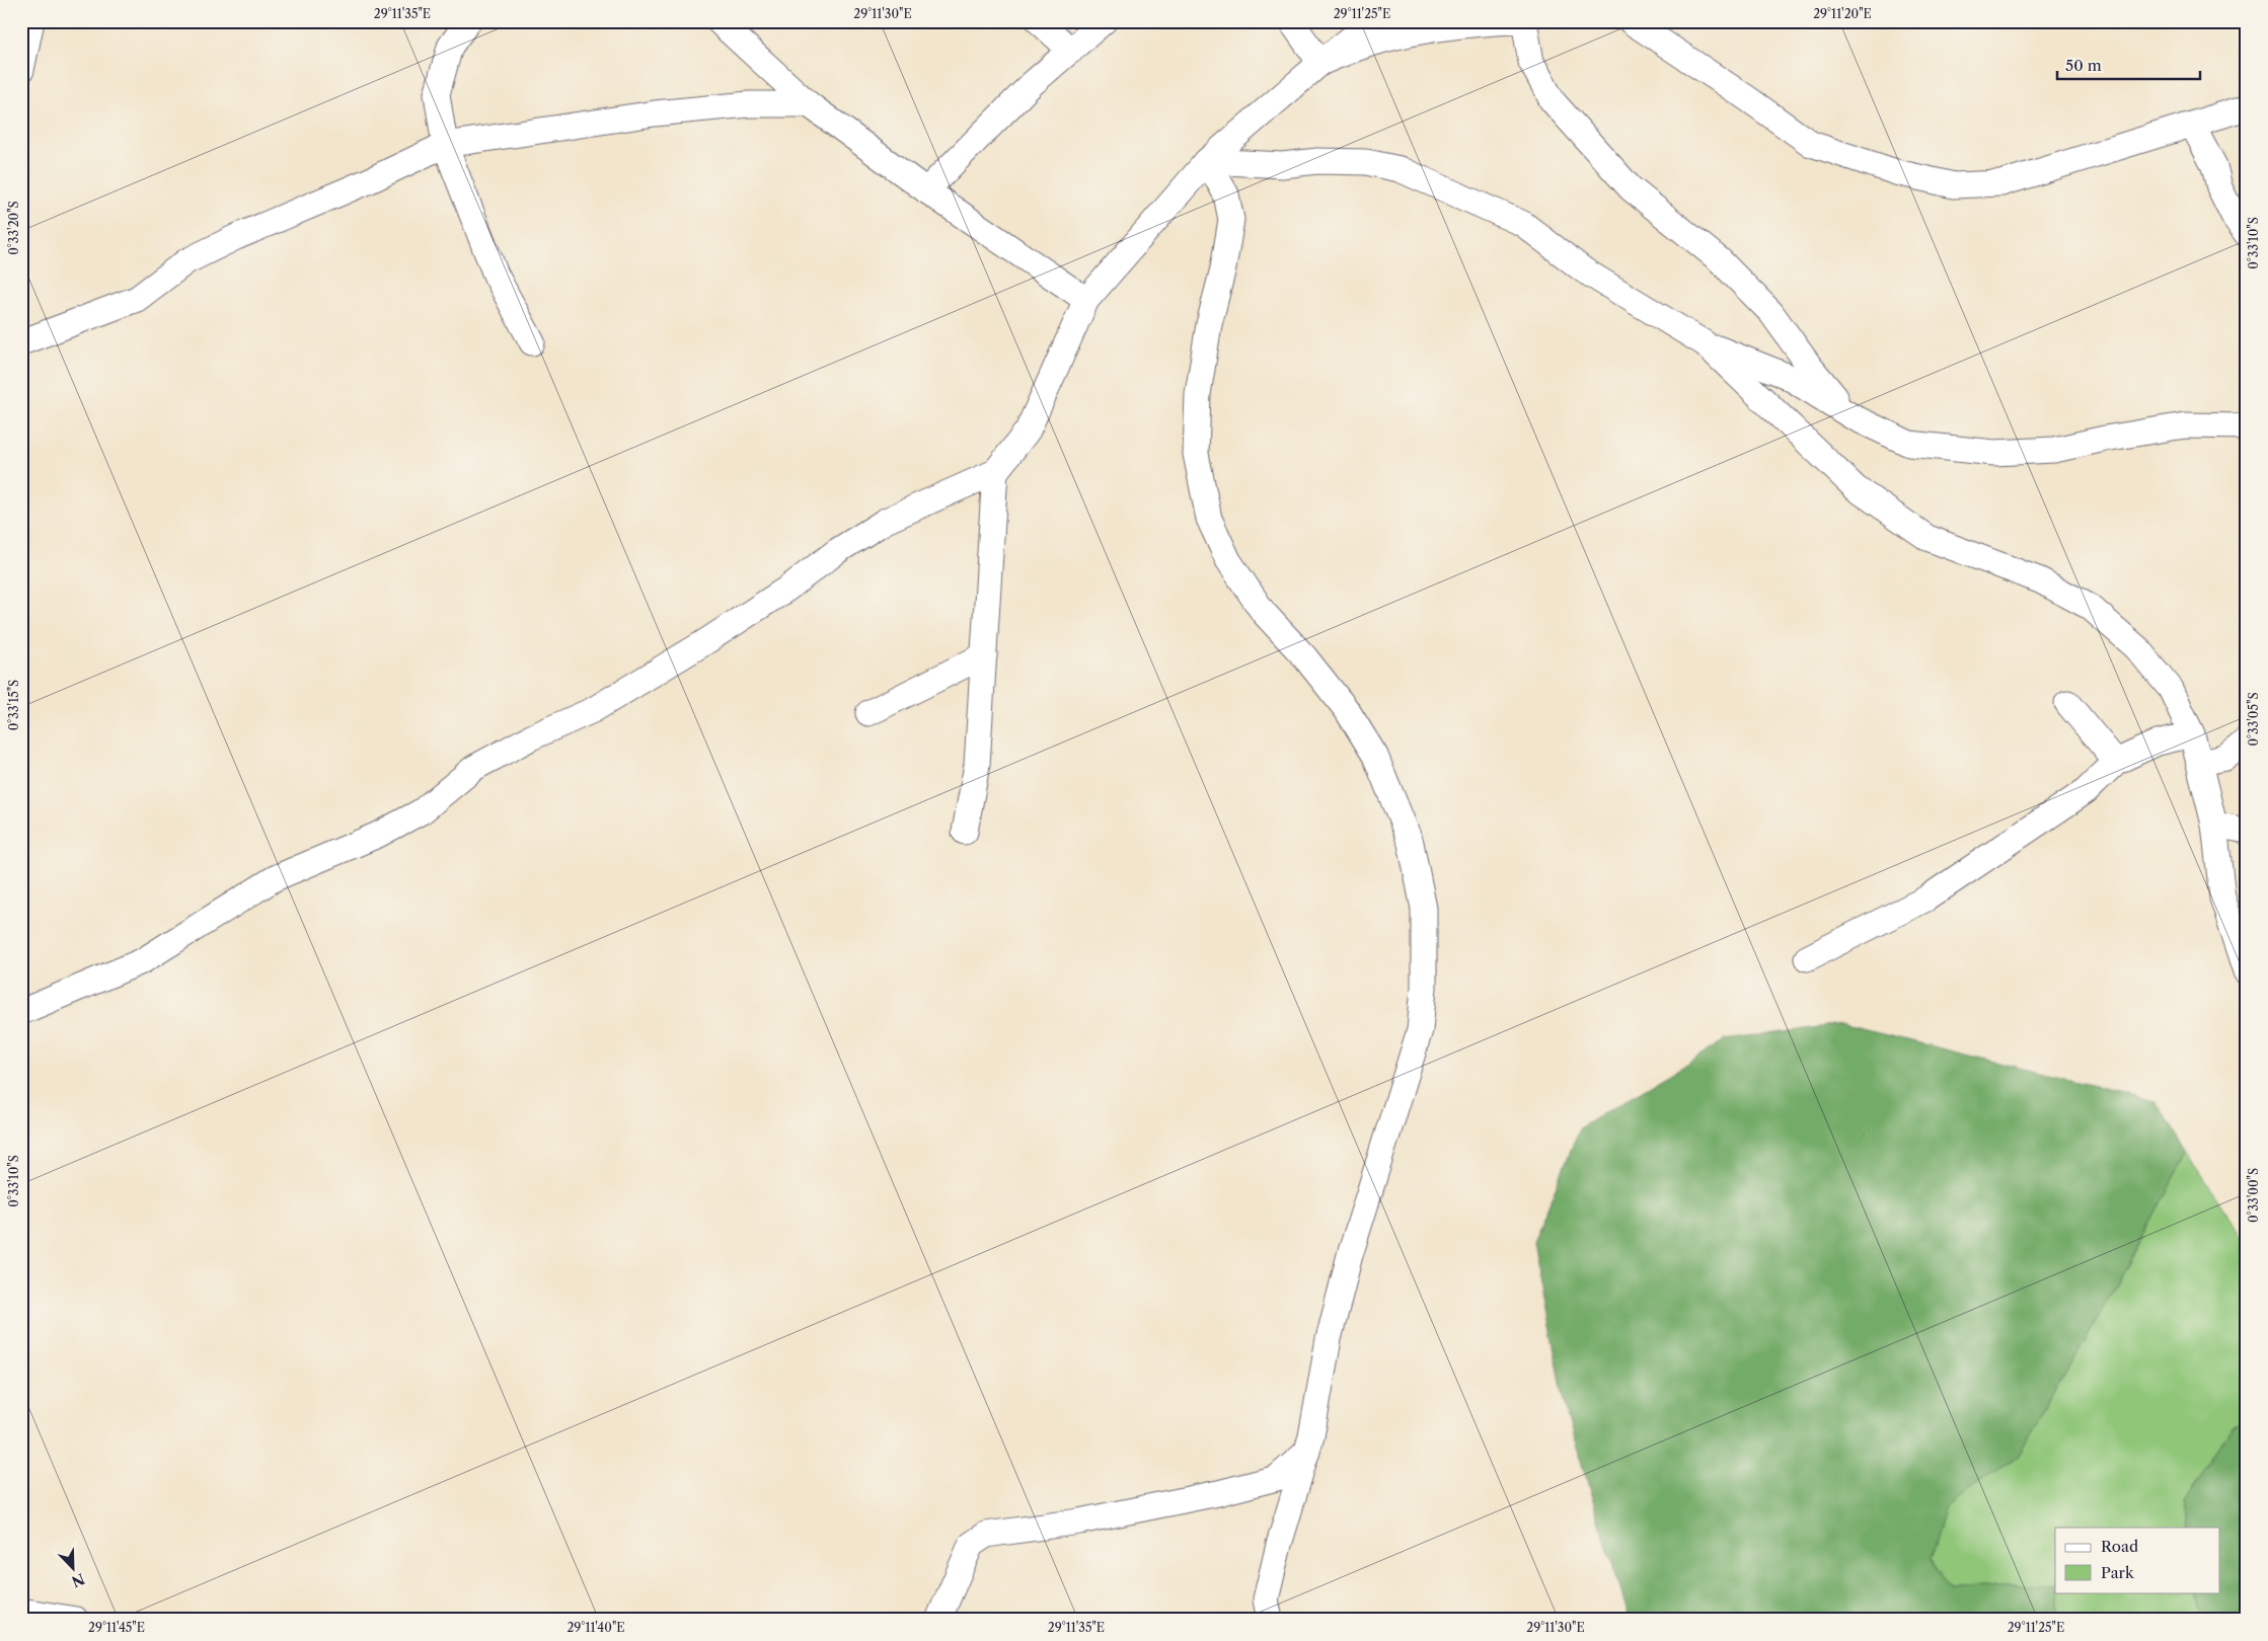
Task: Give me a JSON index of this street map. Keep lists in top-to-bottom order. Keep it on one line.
{"legend":["Road","Park"],"scale_bar":"50 m","north":"bottom right","coordinates":["29°11'35\"E","29°11'30\"E","29°11'25\"E","29°11'20\"E","0°33'20\"S","0°33'10\"S","0°33'15\"S","0°33'05\"S","0°33'00\"S","29°11'45\"E","29°11'40\"E"]}
